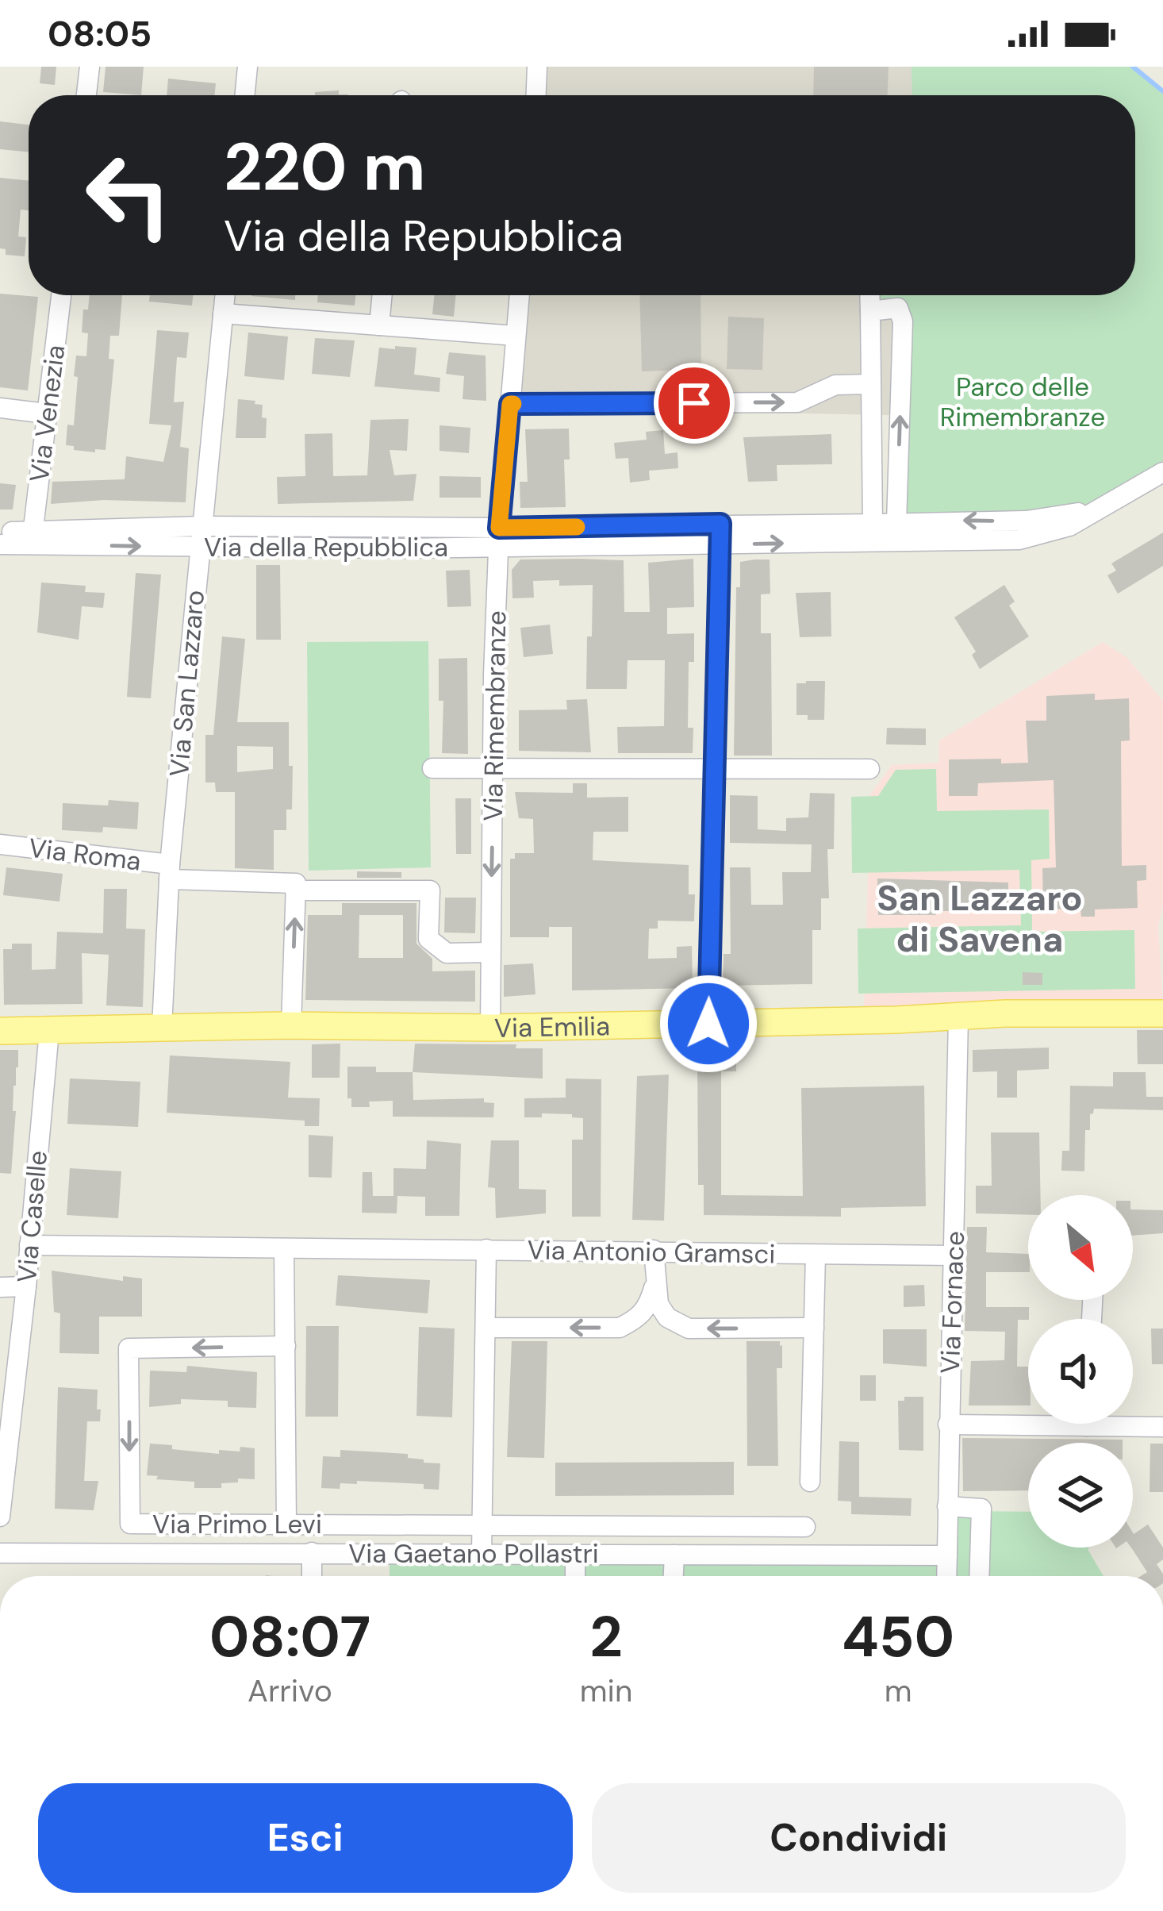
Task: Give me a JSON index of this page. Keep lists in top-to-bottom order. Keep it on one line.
{"streets":{"main road":["Via Emilia"],"street":["Via Venezia","Via della Repubblica","Via San Lazzaro","Via Rimembranze","Via Roma","Via Caselle","Via Antonio Gramsci","Via Fornace","Via Primo Levi","Via Gaetano Pollastri"]},"crossings":[["Via Venezia","Via della Repubblica"],["Via della Repubblica","Via San Lazzaro"],["Via della Repubblica","Via Rimembranze"],["Via San Lazzaro","Via Roma"],["Via San Lazzaro","Via Emilia"],["Via Rimembranze","Via Emilia"],["Via Emilia","Via Caselle"],["Via Emilia","Via Fornace"],["Via Caselle","Via Antonio Gramsci"],["Via Antonio Gramsci","Via Fornace"],["Via Fornace","Via Gaetano Pollastri"]],"districts":["San Lazzaro di Savena"],"parks":["Parco delle Rimembranze"],"north":"bottom right","page":{"status":"08:05","turn":["220 m","Via della Repubblica"],"eta":["08:07","Arrivo","2","min","450","m"],"buttons":["Esci","Condividi"]}}
